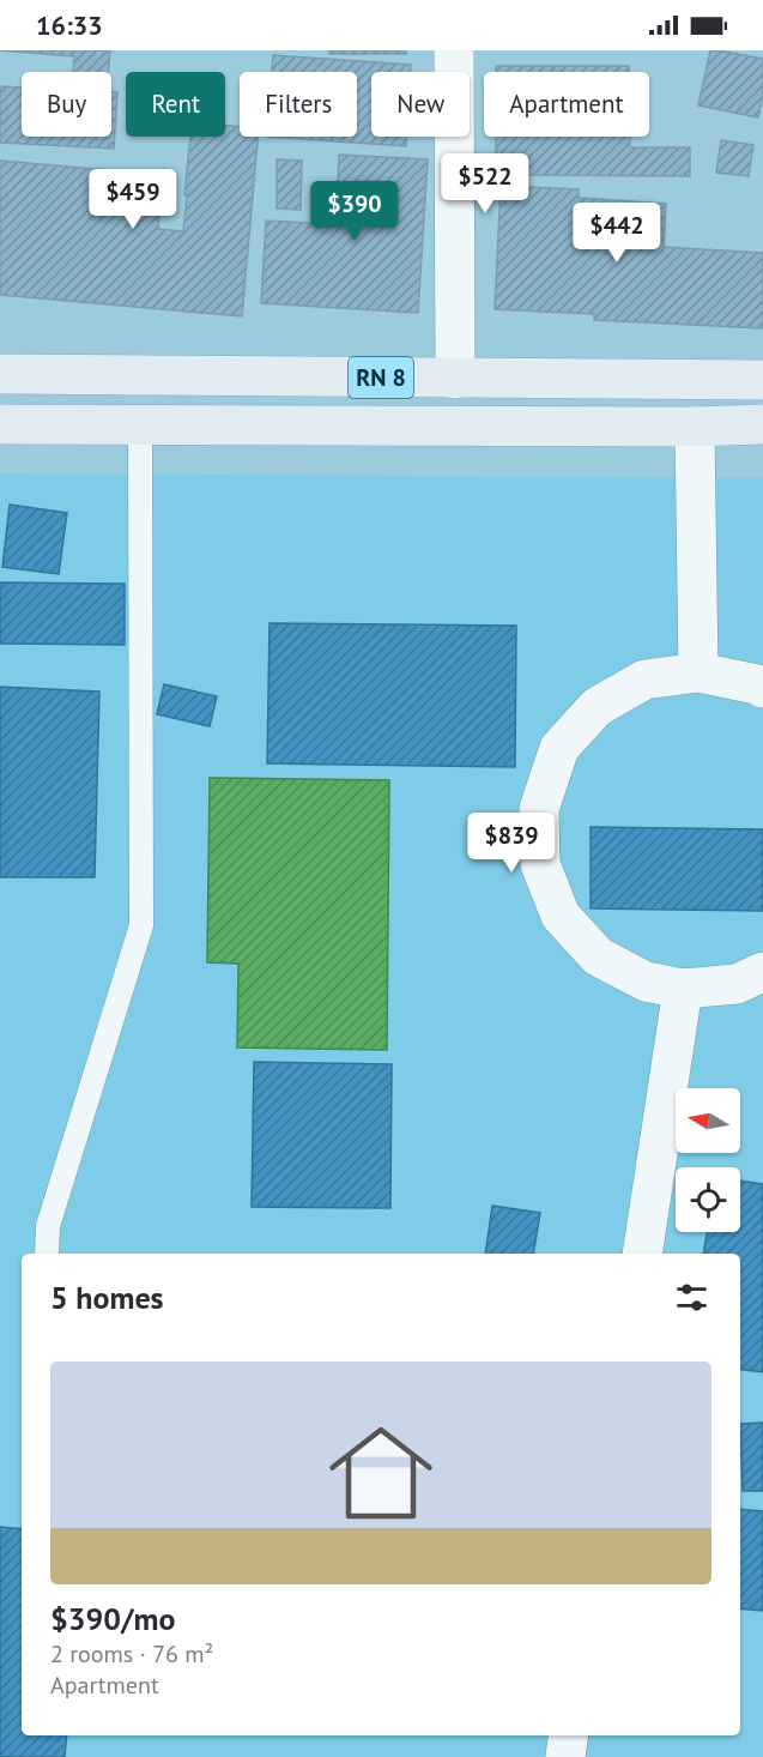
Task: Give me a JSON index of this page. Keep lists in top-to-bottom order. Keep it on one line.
{"streets":{"main road":["RN 8"]},"north":"left","page":{"status":"16:33","chip":["Buy","Rent","Filters","New","Apartment"],"price":["$522","$459","$390","$442","$839"],"heading":"5 homes","list":[{"name":"$390/mo","note":"2 rooms · 76 m² · Apartment"}]}}
